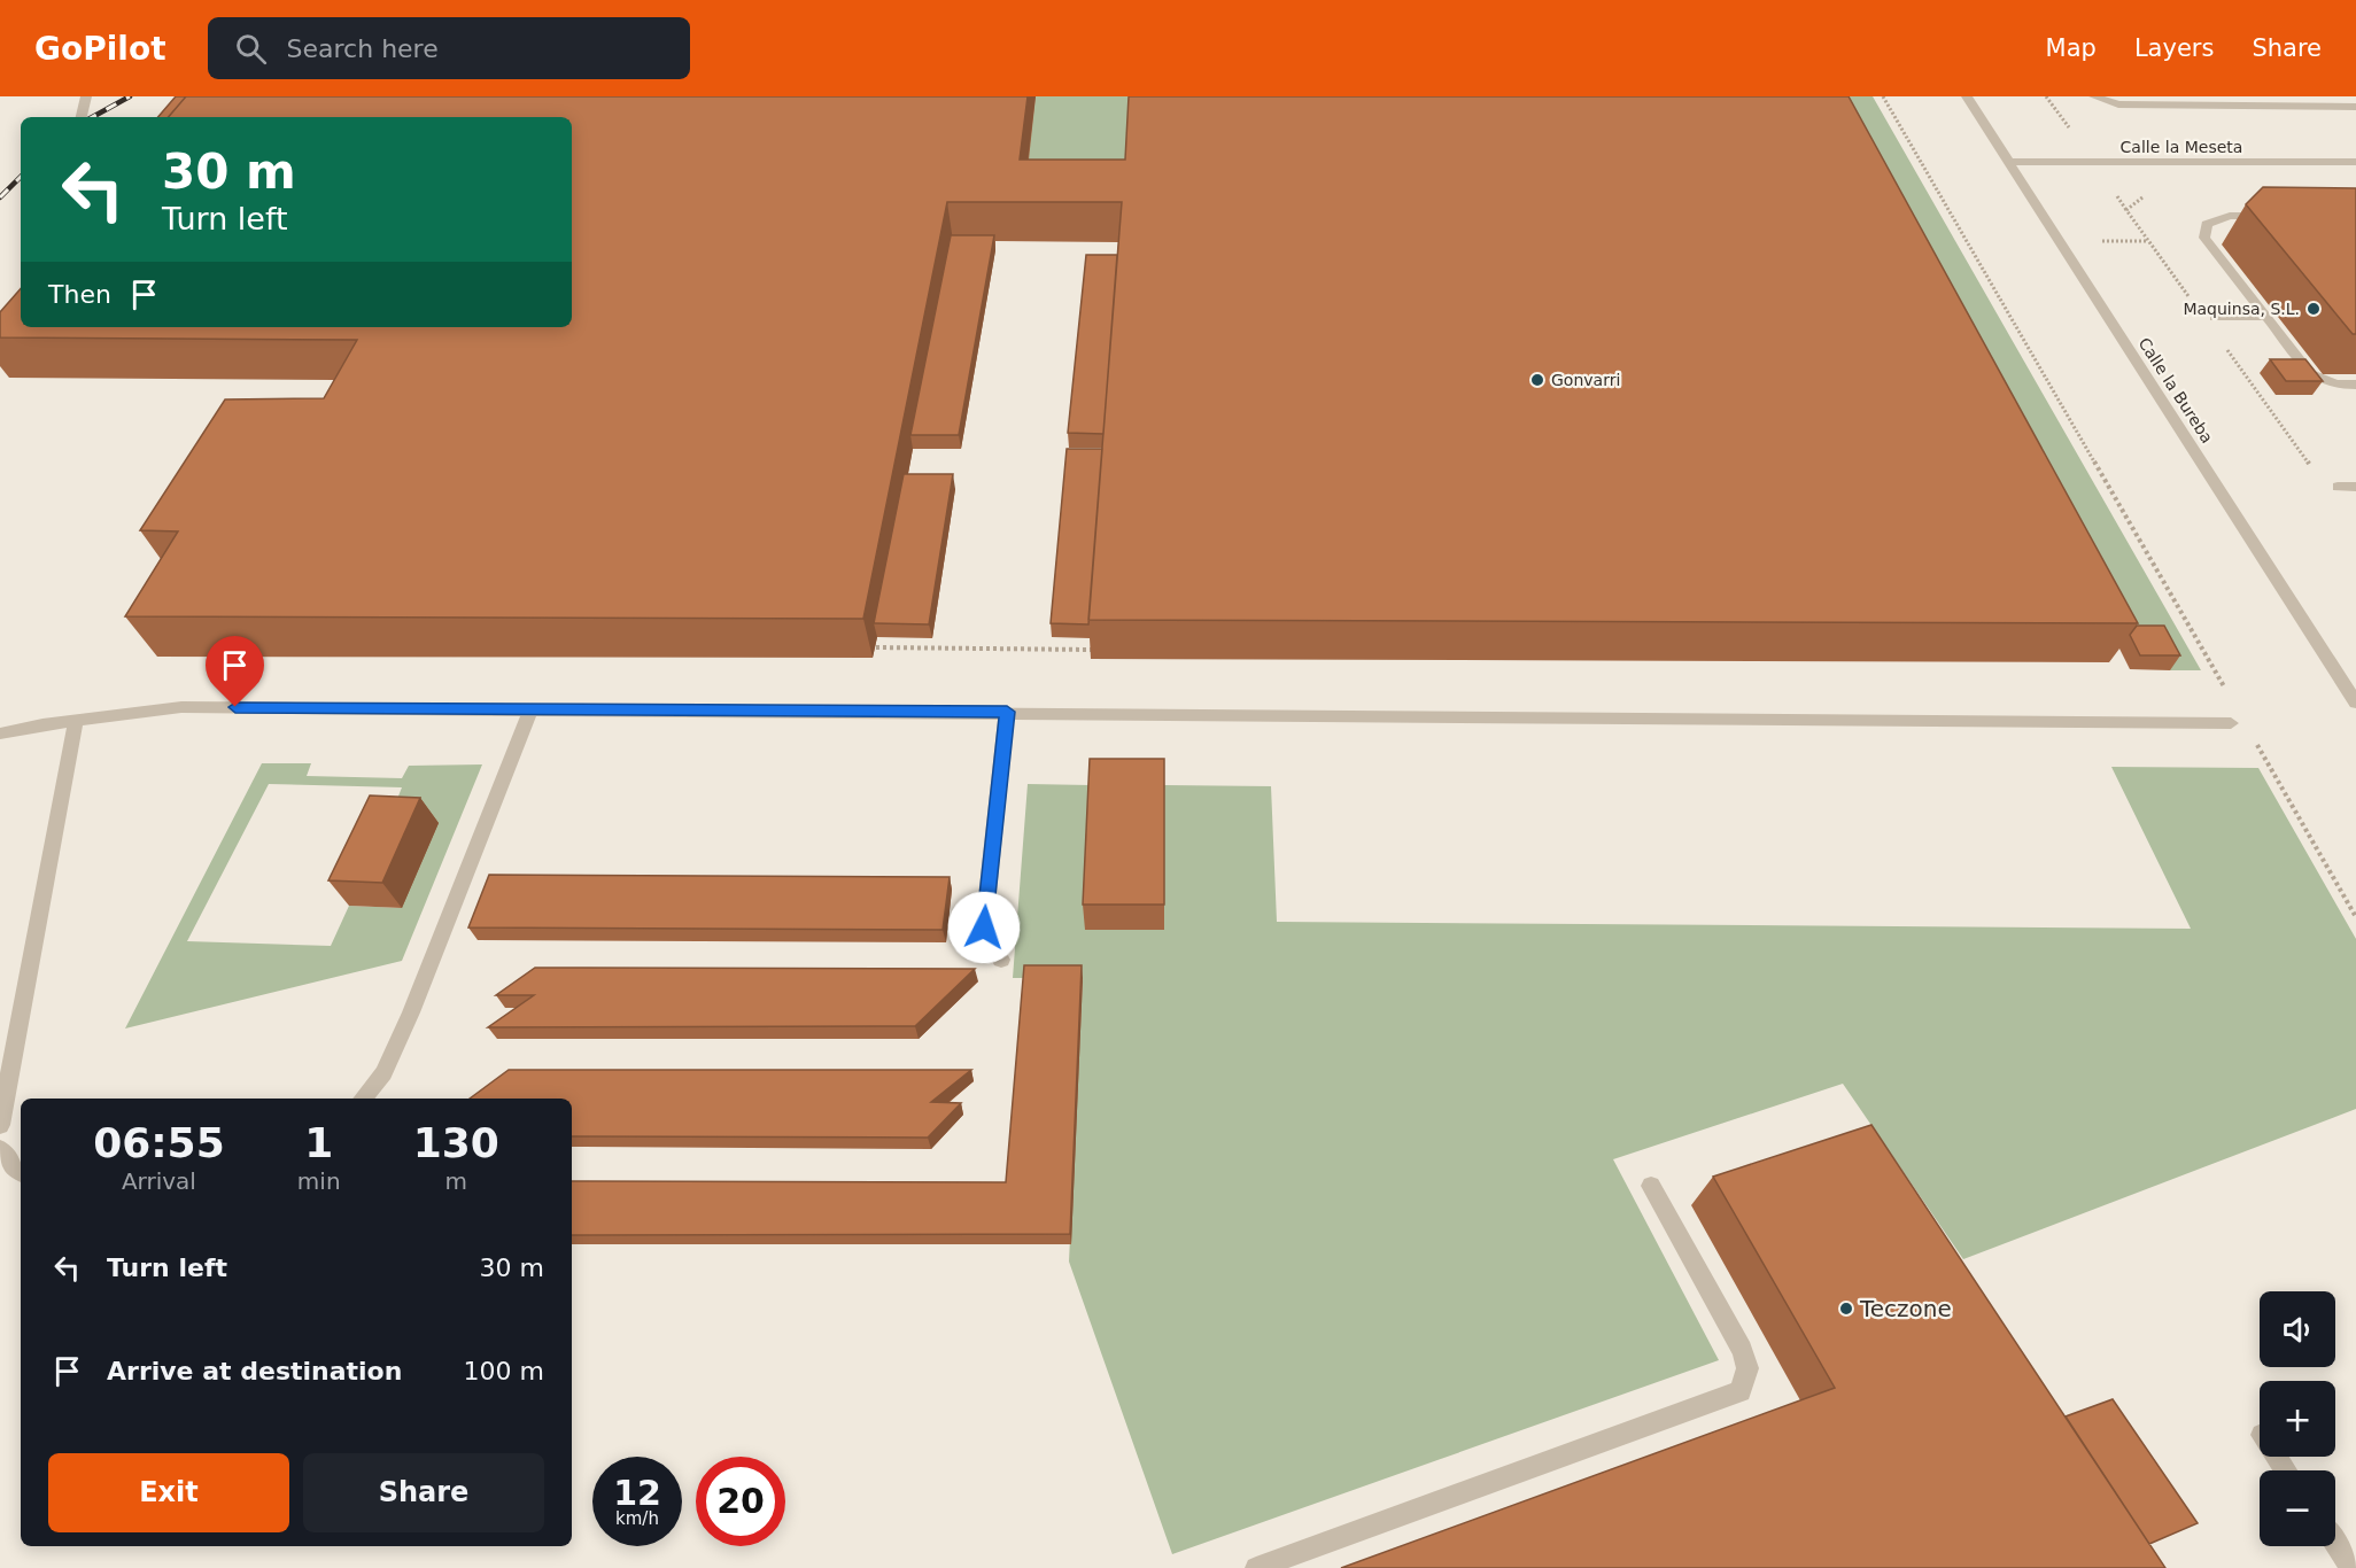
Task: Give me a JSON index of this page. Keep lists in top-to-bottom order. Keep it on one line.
{"streets":{"street":["Calle la Meseta","Calle la Bureba"]},"crossings":[["Calle la Meseta","Calle la Bureba"]],"places":["Maquinsa, S.L.","Gonvarri","Teczone"],"page":{"header":"GoPilot","search":"Search here","nav":["Map","Layers","Share"],"turn":["30 m","Turn left"],"then":"Then","eta":["06:55","Arrival","1","min","130","m"],"list":[{"name":"Turn left","value":"30 m"},{"name":"Arrive at destination","value":"100 m"}],"map_buttons":["+","−"],"buttons":["Exit","Share"],"speed":"12 km/h","limit":"20"}}
